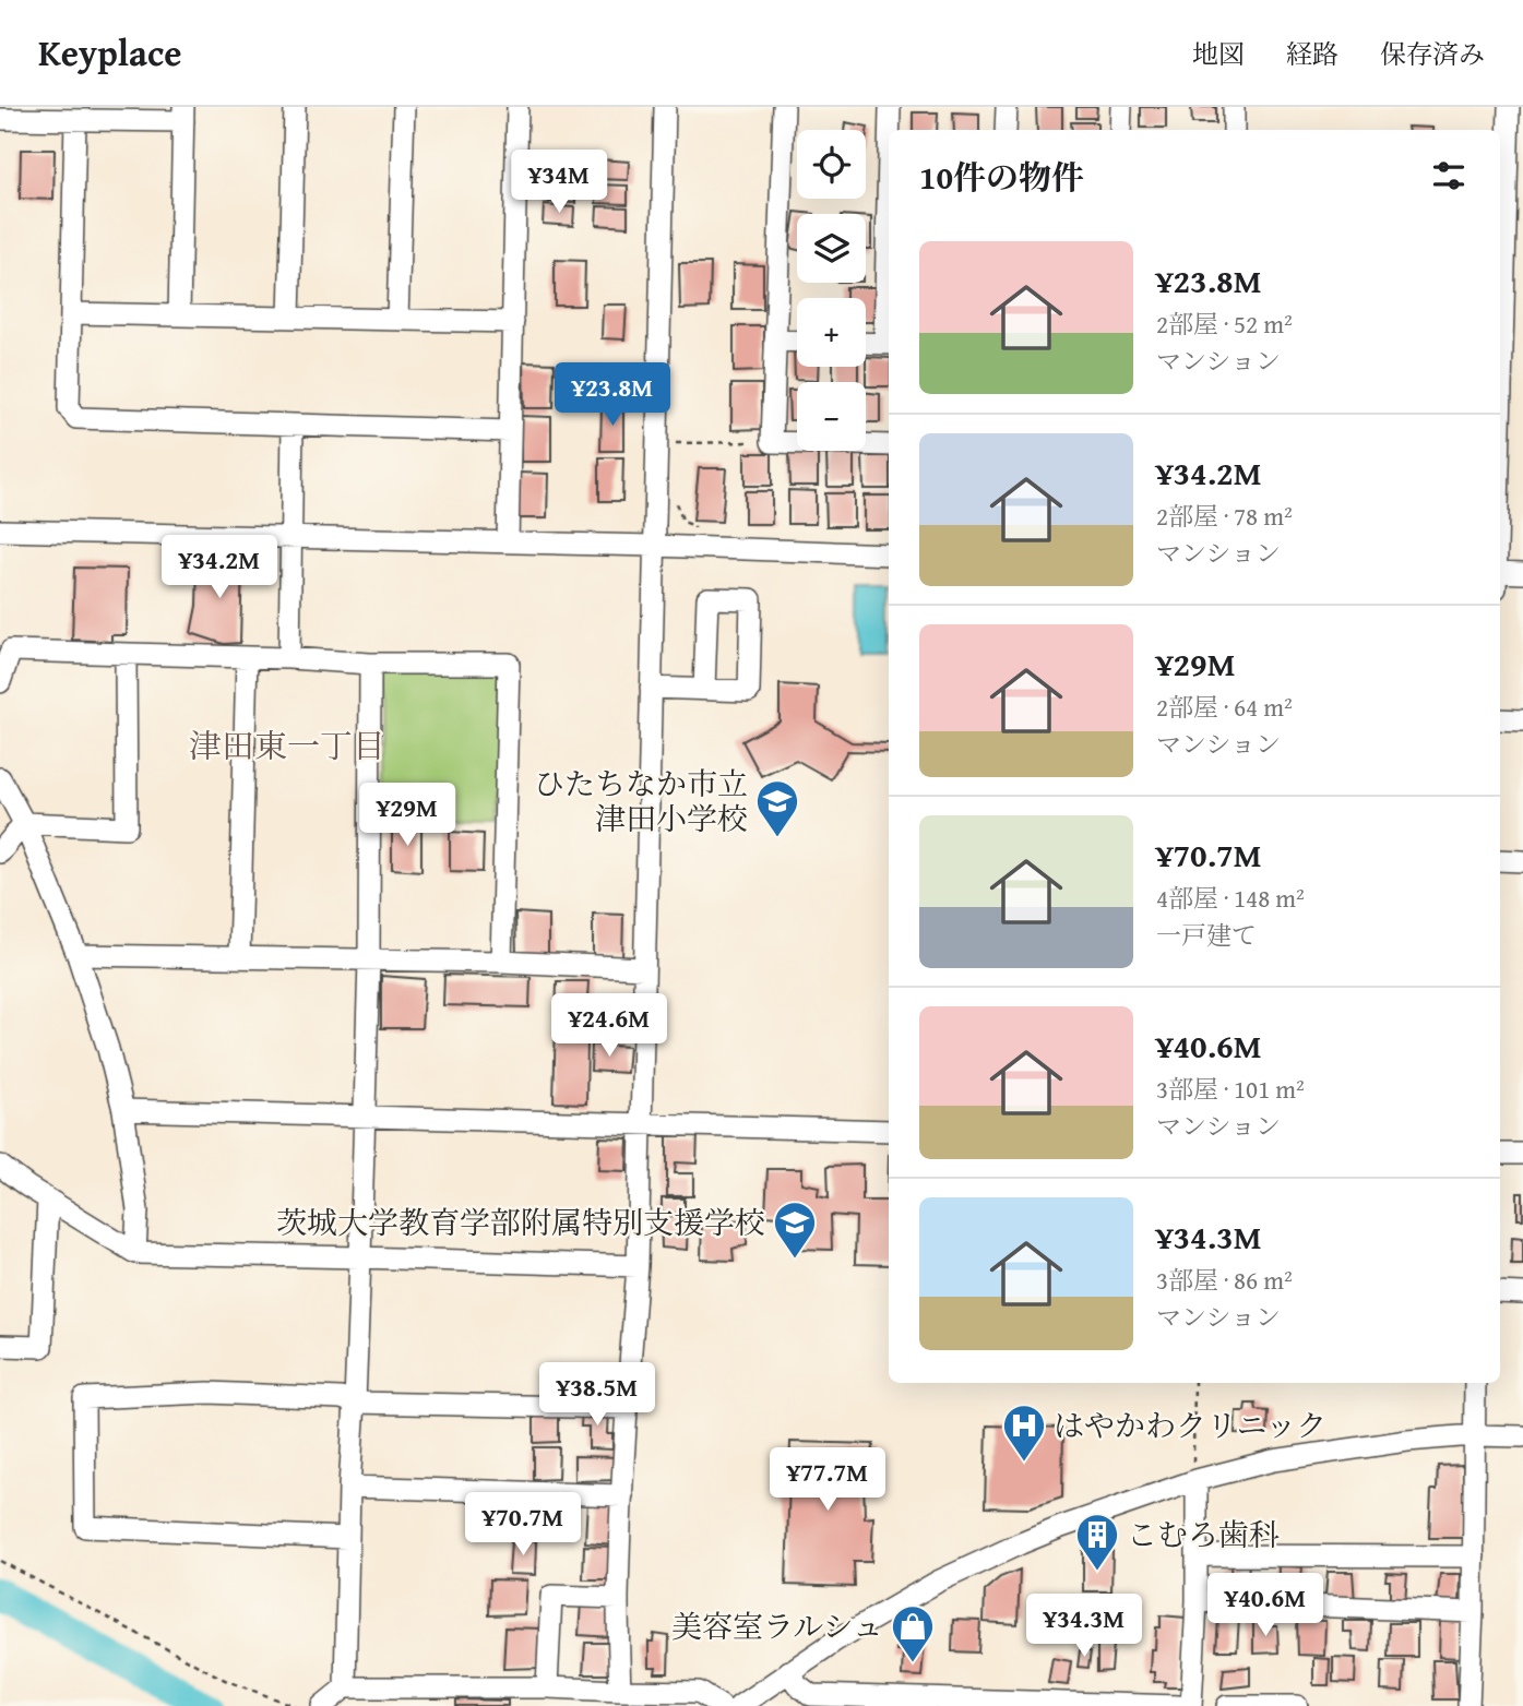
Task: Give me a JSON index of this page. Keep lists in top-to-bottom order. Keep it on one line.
{"districts":["津田東一丁目"],"places":{"school or university":["ひたちなか市立 津田小学校","茨城大学教育学部附属特別支援学校"],"hospital":["はやかわクリニック"],"building":["こむろ歯科"],"shop":["美容室ラルシュ"]},"page":{"header":"Keyplace","nav":["地図","経路","保存済み"],"map_buttons":["+","−"],"heading":"10件の物件","price":["¥34M","¥23.8M","¥34.2M","¥29M","¥24.6M","¥38.5M","¥77.7M","¥70.7M","¥40.6M","¥34.3M"],"list":[{"name":"¥23.8M","note":"2部屋 · 52 m² · マンション"},{"name":"¥34.2M","note":"2部屋 · 78 m² · マンション"},{"name":"¥29M","note":"2部屋 · 64 m² · マンション"},{"name":"¥70.7M","note":"4部屋 · 148 m² · 一戸建て"},{"name":"¥40.6M","note":"3部屋 · 101 m² · マンション"},{"name":"¥34.3M","note":"3部屋 · 86 m² · マンション"}]}}
